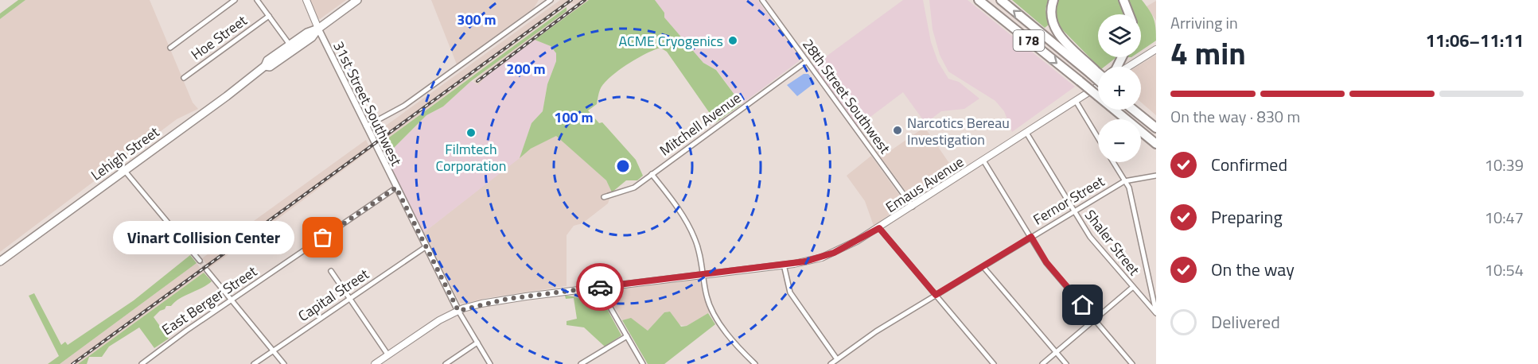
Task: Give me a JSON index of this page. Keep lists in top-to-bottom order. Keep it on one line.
{"streets":{"highway":["I 78","Lehigh Street"],"main road":["Emaus Avenue"],"street":["Hoe Street","28th Street Southwest","31st Street Southwest","Mitchell Avenue","Fernor Street","Shaler Street","Capital Street","East Berger Street"]},"crossings":[["I 78","Emaus Avenue"],["28th Street Southwest","Mitchell Avenue"],["28th Street Southwest","Emaus Avenue"],["31st Street Southwest","Lehigh Street"],["31st Street Southwest","Emaus Avenue"],["31st Street Southwest","Capital Street"],["31st Street Southwest","East Berger Street"],["Emaus Avenue","Shaler Street"],["Fernor Street","Shaler Street"]],"places":["ACME Cryogenics","Narcotics Bereau Investigation","Filmtech Corporation","Vinart Collision Center"],"page":{"heading":["4 min","Arriving in","11:06–11:11"],"map_buttons":["+","−"],"bar":"On the way · 830 m","list":[["Confirmed","10:39"],["Preparing","10:47"],["On the way","10:54"],"Delivered"],"bubble":"Vinart Collision Center"},"rings":["300 m","200 m","100 m"]}
